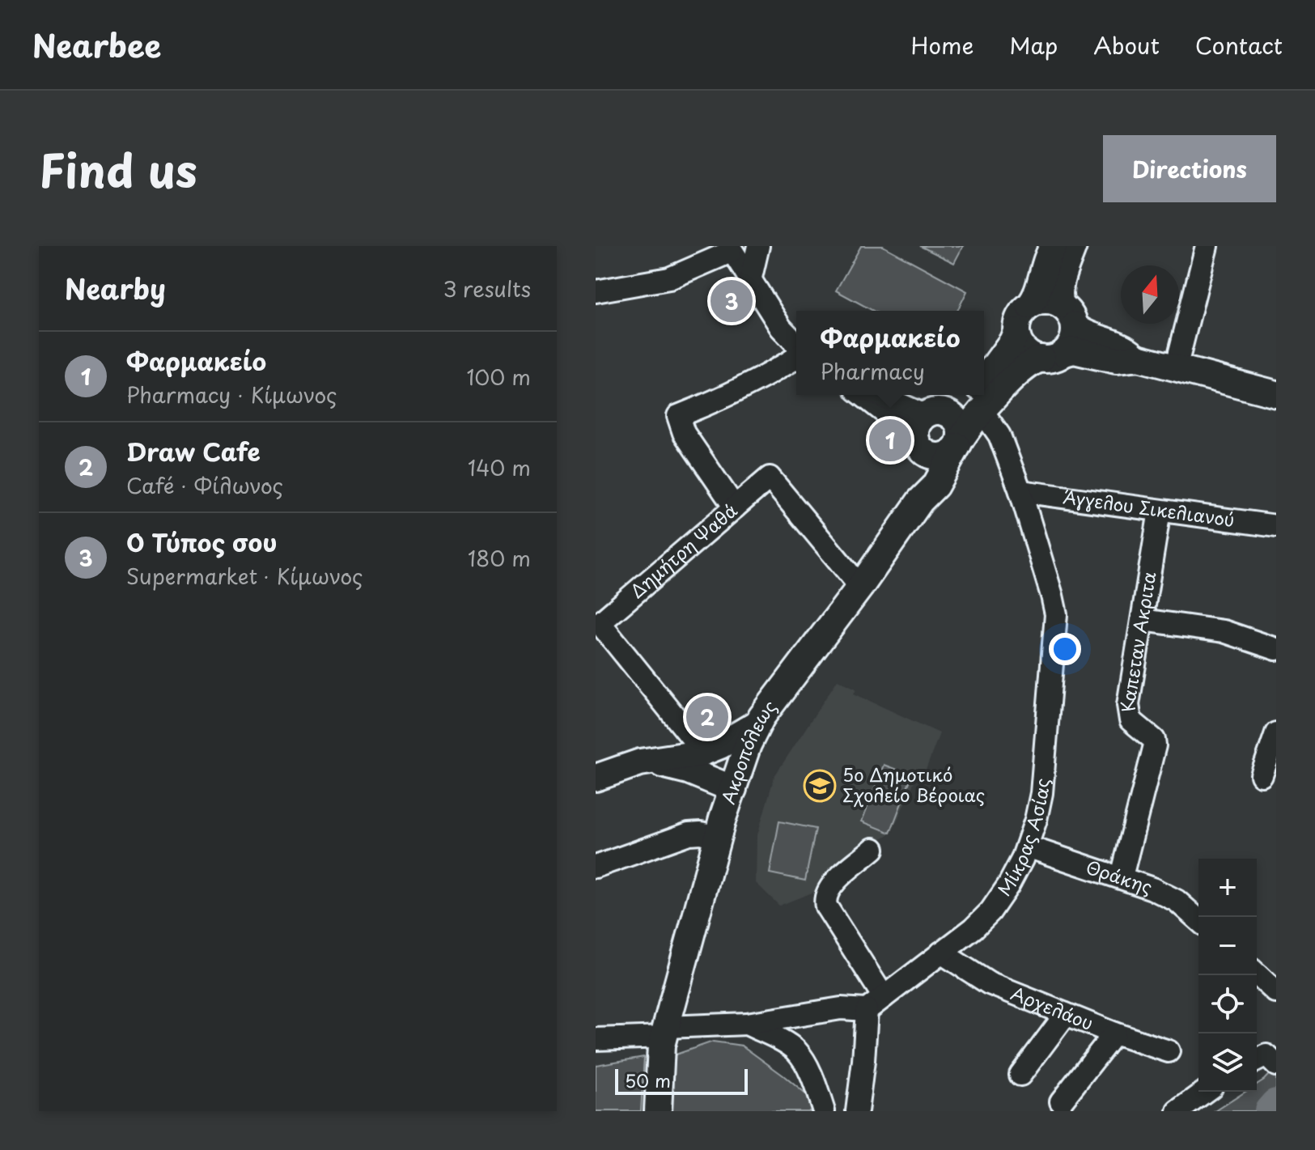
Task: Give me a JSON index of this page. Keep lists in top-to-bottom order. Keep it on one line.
{"streets":{"street":["Άγγελου Σικελιανού","Δημήτρη Ψαθά","Καπεταν Ακριτα","Ακροπόλεως","Μίκρας Ασίας","Θράκης","Αρχελάου"]},"crossings":[["Άγγελου Σικελιανού","Καπεταν Ακριτα"],["Άγγελου Σικελιανού","Μίκρας Ασίας"],["Δημήτρη Ψαθά","Ακροπόλεως"],["Καπεταν Ακριτα","Θράκης"],["Ακροπόλεως","Μίκρας Ασίας"],["Μίκρας Ασίας","Θράκης"],["Μίκρας Ασίας","Αρχελάου"]],"places":{"school or university":["5ο Δημοτικό Σχολείο Βέροιας"]},"scale_bar":"50 m","north":"top","page":{"header":"Nearbee","nav":["Home","Map","About","Contact"],"title":"Find us","buttons":"Directions","heading":["Nearby","3 results"],"pins":["3","1","2"],"popup":["Φαρμακείο","Pharmacy"],"list":[{"mark":"1","name":"Φαρμακείο","note":"Pharmacy · Κίμωνος","value":"100 m"},{"mark":"2","name":"Draw Cafe","note":"Café · Φίλωνος","value":"140 m"},{"mark":"3","name":"Ο Τύπος σου","note":"Supermarket · Κίμωνος","value":"180 m"}],"map_buttons":["+","−"],"scale":"50 m"}}
